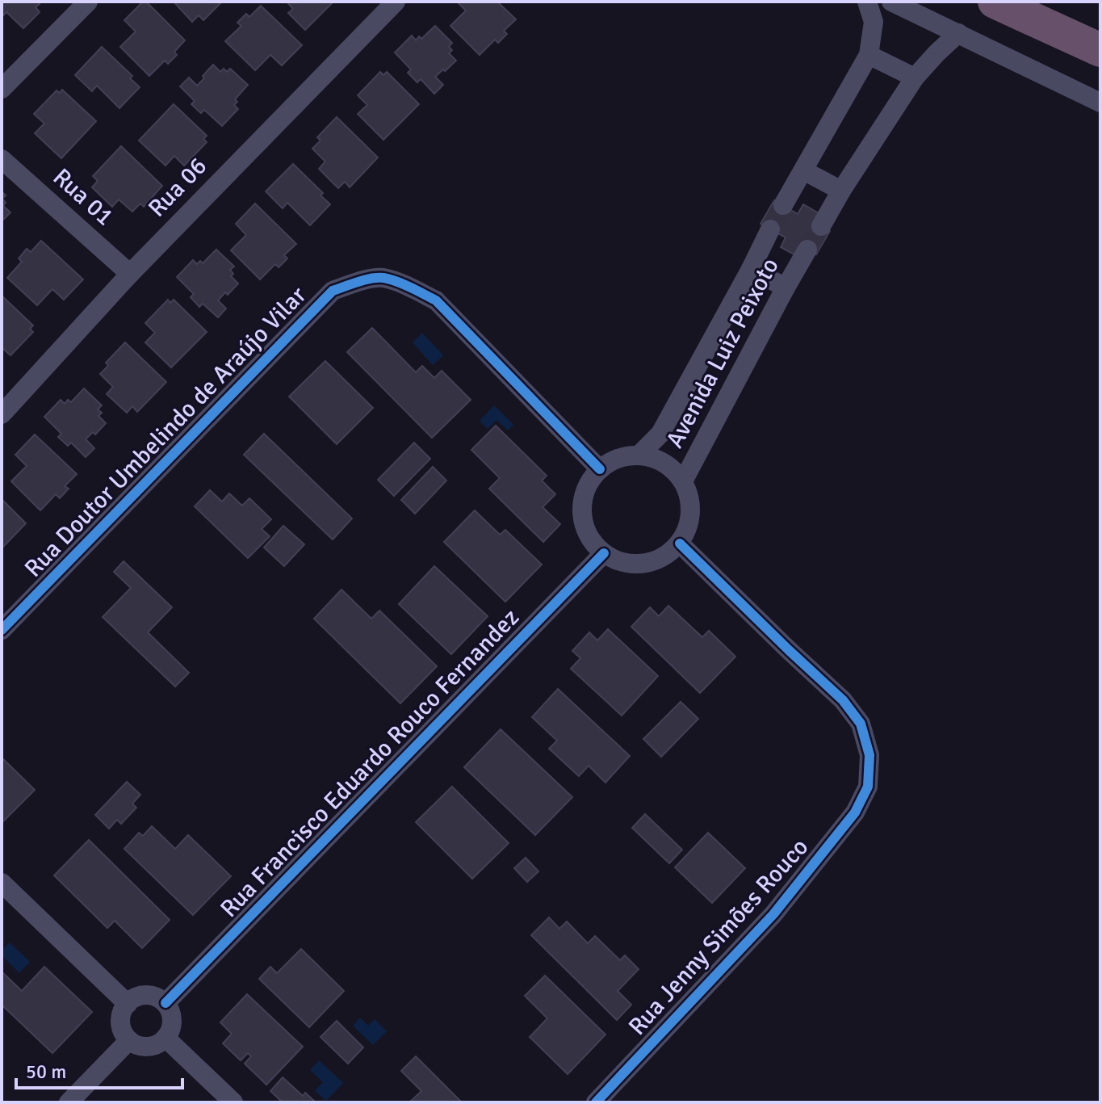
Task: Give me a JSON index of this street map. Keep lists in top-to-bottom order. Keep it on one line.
{"streets":{"street":["Rua 06","Rua 01","Avenida Luiz Peixoto","Rua Doutor Umbelindo de Araújo Vilar","Rua Francisco Eduardo Rouco Fernandez","Rua Jenny Simões Rouco"]},"crossings":[["Rua 06","Rua 01"],["Avenida Luiz Peixoto","Rua Doutor Umbelindo de Araújo Vilar"],["Avenida Luiz Peixoto","Rua Francisco Eduardo Rouco Fernandez"],["Avenida Luiz Peixoto","Rua Jenny Simões Rouco"],["Rua Doutor Umbelindo de Araújo Vilar","Rua Francisco Eduardo Rouco Fernandez"],["Rua Doutor Umbelindo de Araújo Vilar","Rua Jenny Simões Rouco"],["Rua Francisco Eduardo Rouco Fernandez","Rua Jenny Simões Rouco"]],"scale_bar":"50 m"}
